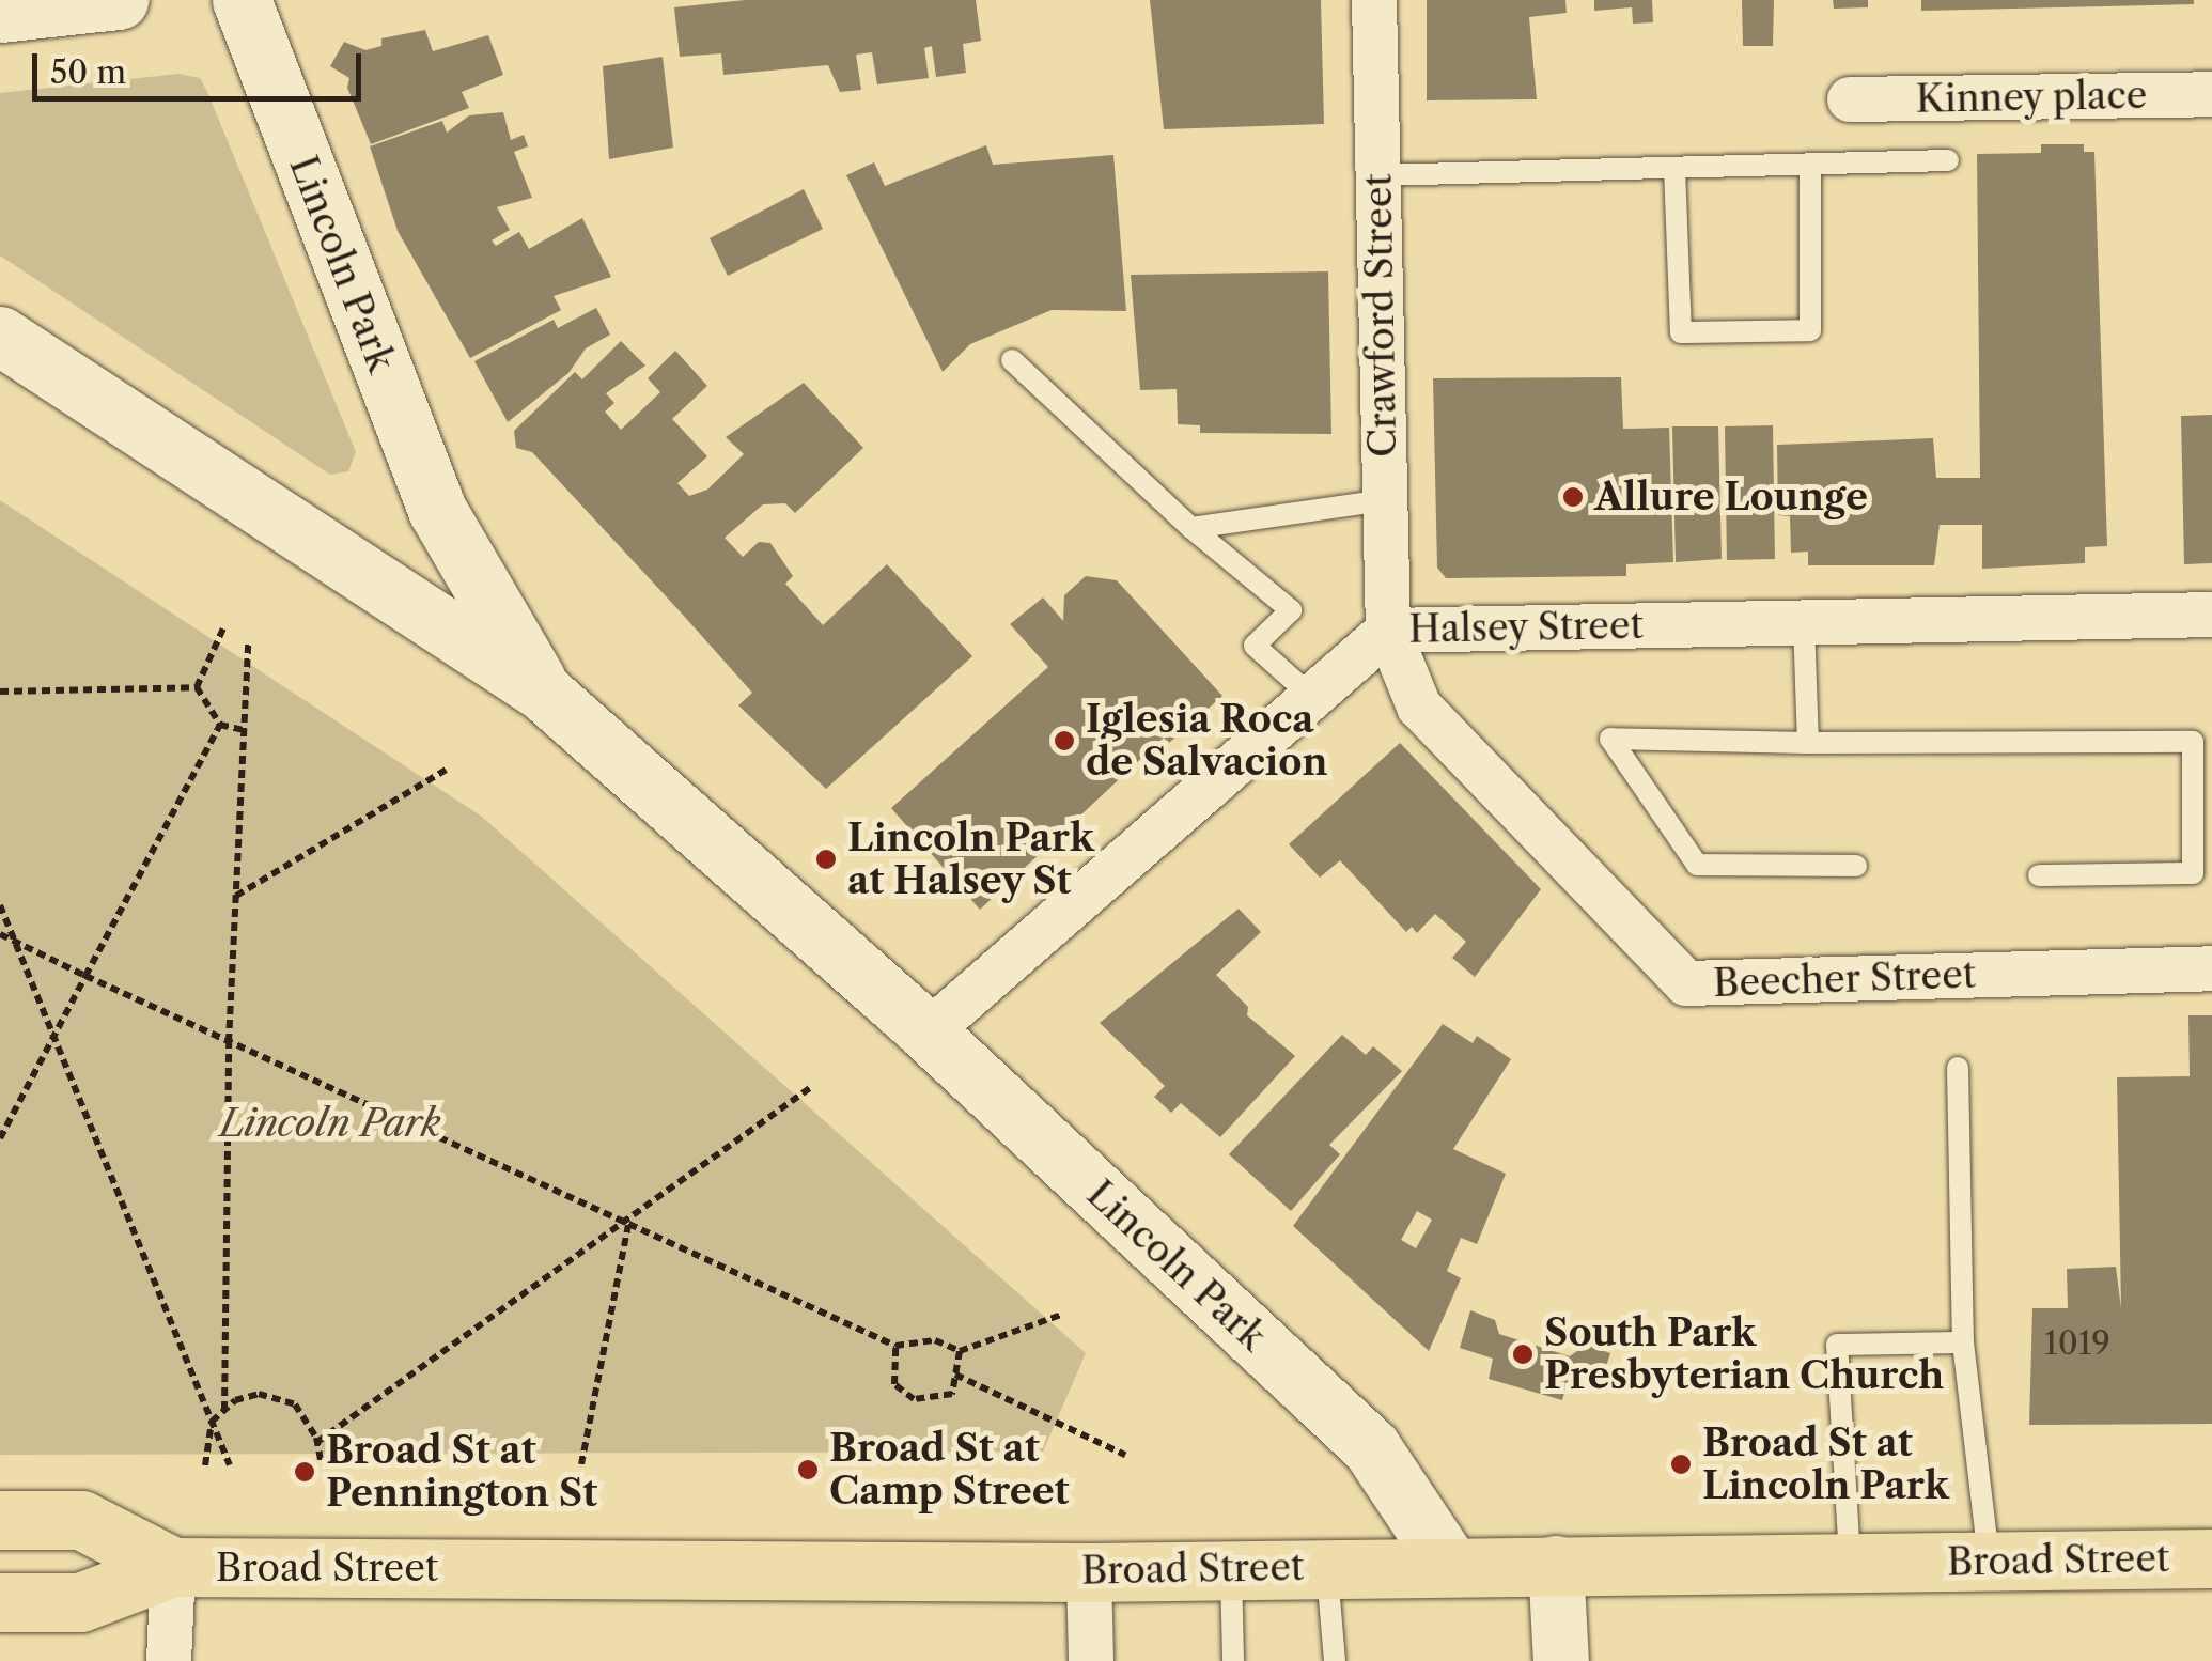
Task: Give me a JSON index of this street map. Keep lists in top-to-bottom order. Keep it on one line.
{"streets":{"main road":["Lincoln Park","Broad Street"],"street":["Kinney place","Crawford Street","Halsey Street","Beecher Street"]},"crossings":[["Lincoln Park","Halsey Street"],["Lincoln Park","Broad Street"],["Crawford Street","Halsey Street"],["Crawford Street","Beecher Street"],["Halsey Street","Beecher Street"]],"parks":["Lincoln Park"],"places":["Allure Lounge","Iglesia Roca de Salvacion","Lincoln Park at Halsey St","South Park Presbyterian Church","Broad St at Lincoln Park","Broad St at Camp Street","Broad St at Pennington St"],"house_numbers":["1019"],"scale_bar":"50 m"}
